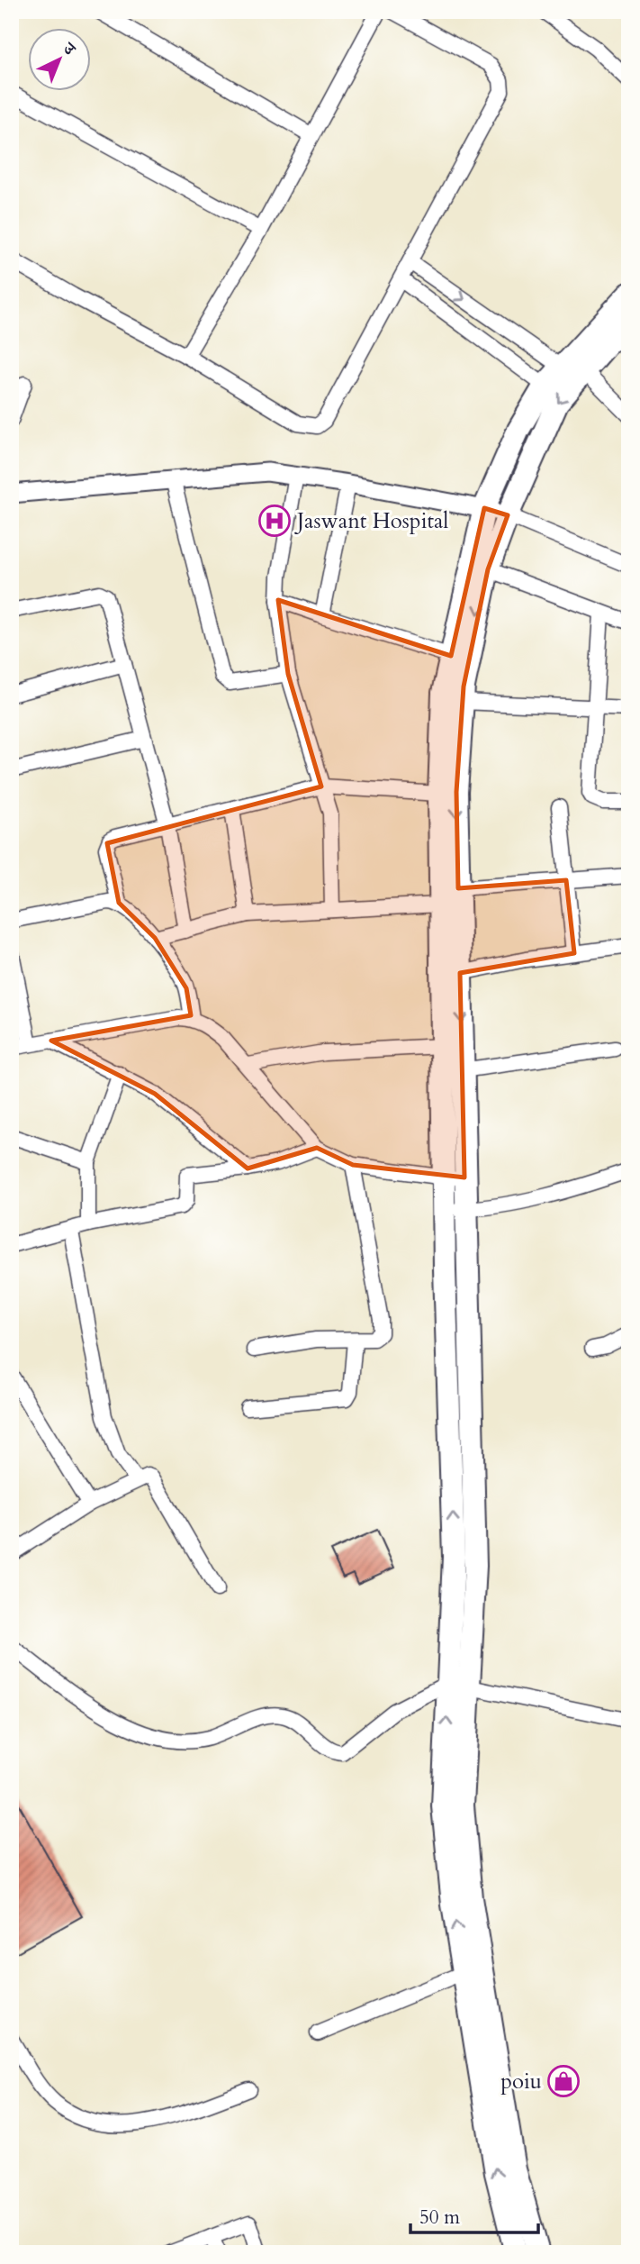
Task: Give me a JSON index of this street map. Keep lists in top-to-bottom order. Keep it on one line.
{"places":{"hospital":["Jaswant Hospital"],"shop":["poiu"]},"scale_bar":"50 m","north":"top right"}
